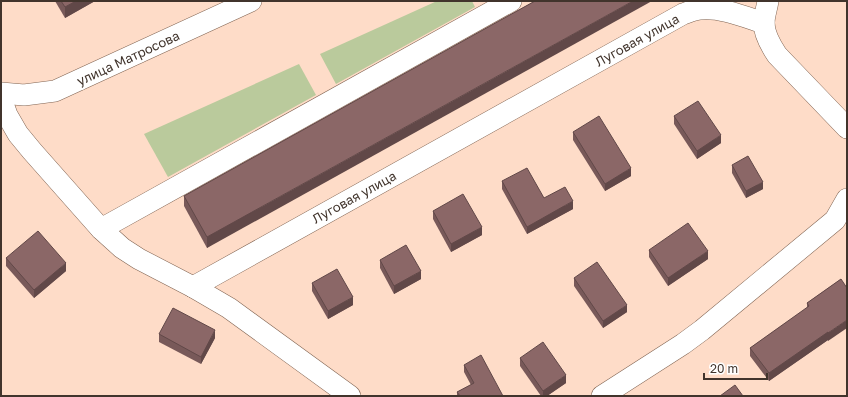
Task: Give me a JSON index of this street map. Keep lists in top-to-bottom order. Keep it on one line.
{"streets":{"street":["Луговая улица","улица Матросова"]},"scale_bar":"20 m"}
